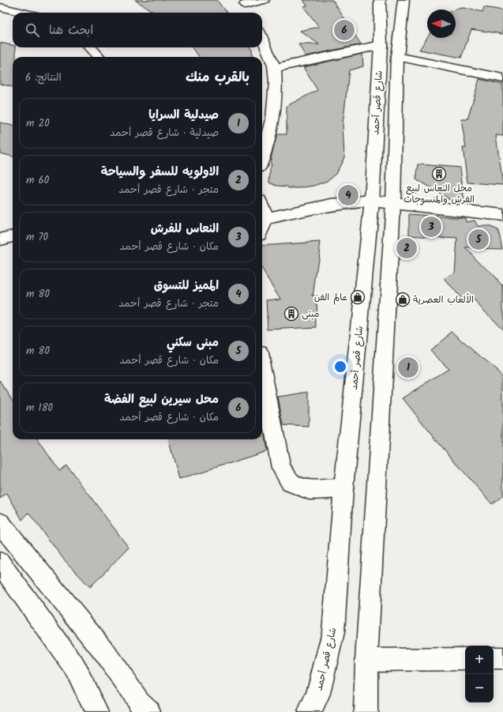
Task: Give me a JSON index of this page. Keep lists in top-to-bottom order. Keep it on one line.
{"streets":{"main road":["شارع قصر أحمد"]},"places":{"building":["محل النعاس لبيع الفرش والمنسوجات","مبنى"],"shop":["عالم الفن","الألعاب العصرية"]},"north":"left","page":{"search":"ابحث هنا","pins":["6","4","3","5","2","1"],"heading":["بالقرب منك","النتائج: 6"],"list":[{"mark":"1","name":"صيدلية السرايا","note":"صيدلية · شارع قصر أحمد","value":"20 m"},{"mark":"2","name":"الاولويه للسفر والسياحة","note":"متجر · شارع قصر أحمد","value":"60 m"},{"mark":"3","name":"النعاس للفرش","note":"مكان · شارع قصر أحمد","value":"70 m"},{"mark":"4","name":"المميز للتسوق","note":"متجر · شارع قصر أحمد","value":"80 m"},{"mark":"5","name":"مبنى سكني","note":"مكان · شارع قصر أحمد","value":"80 m"},{"mark":"6","name":"محل سيرين لبيع الفضة","note":"مكان · شارع قصر أحمد","value":"180 m"}],"map_buttons":["+","−"]}}
